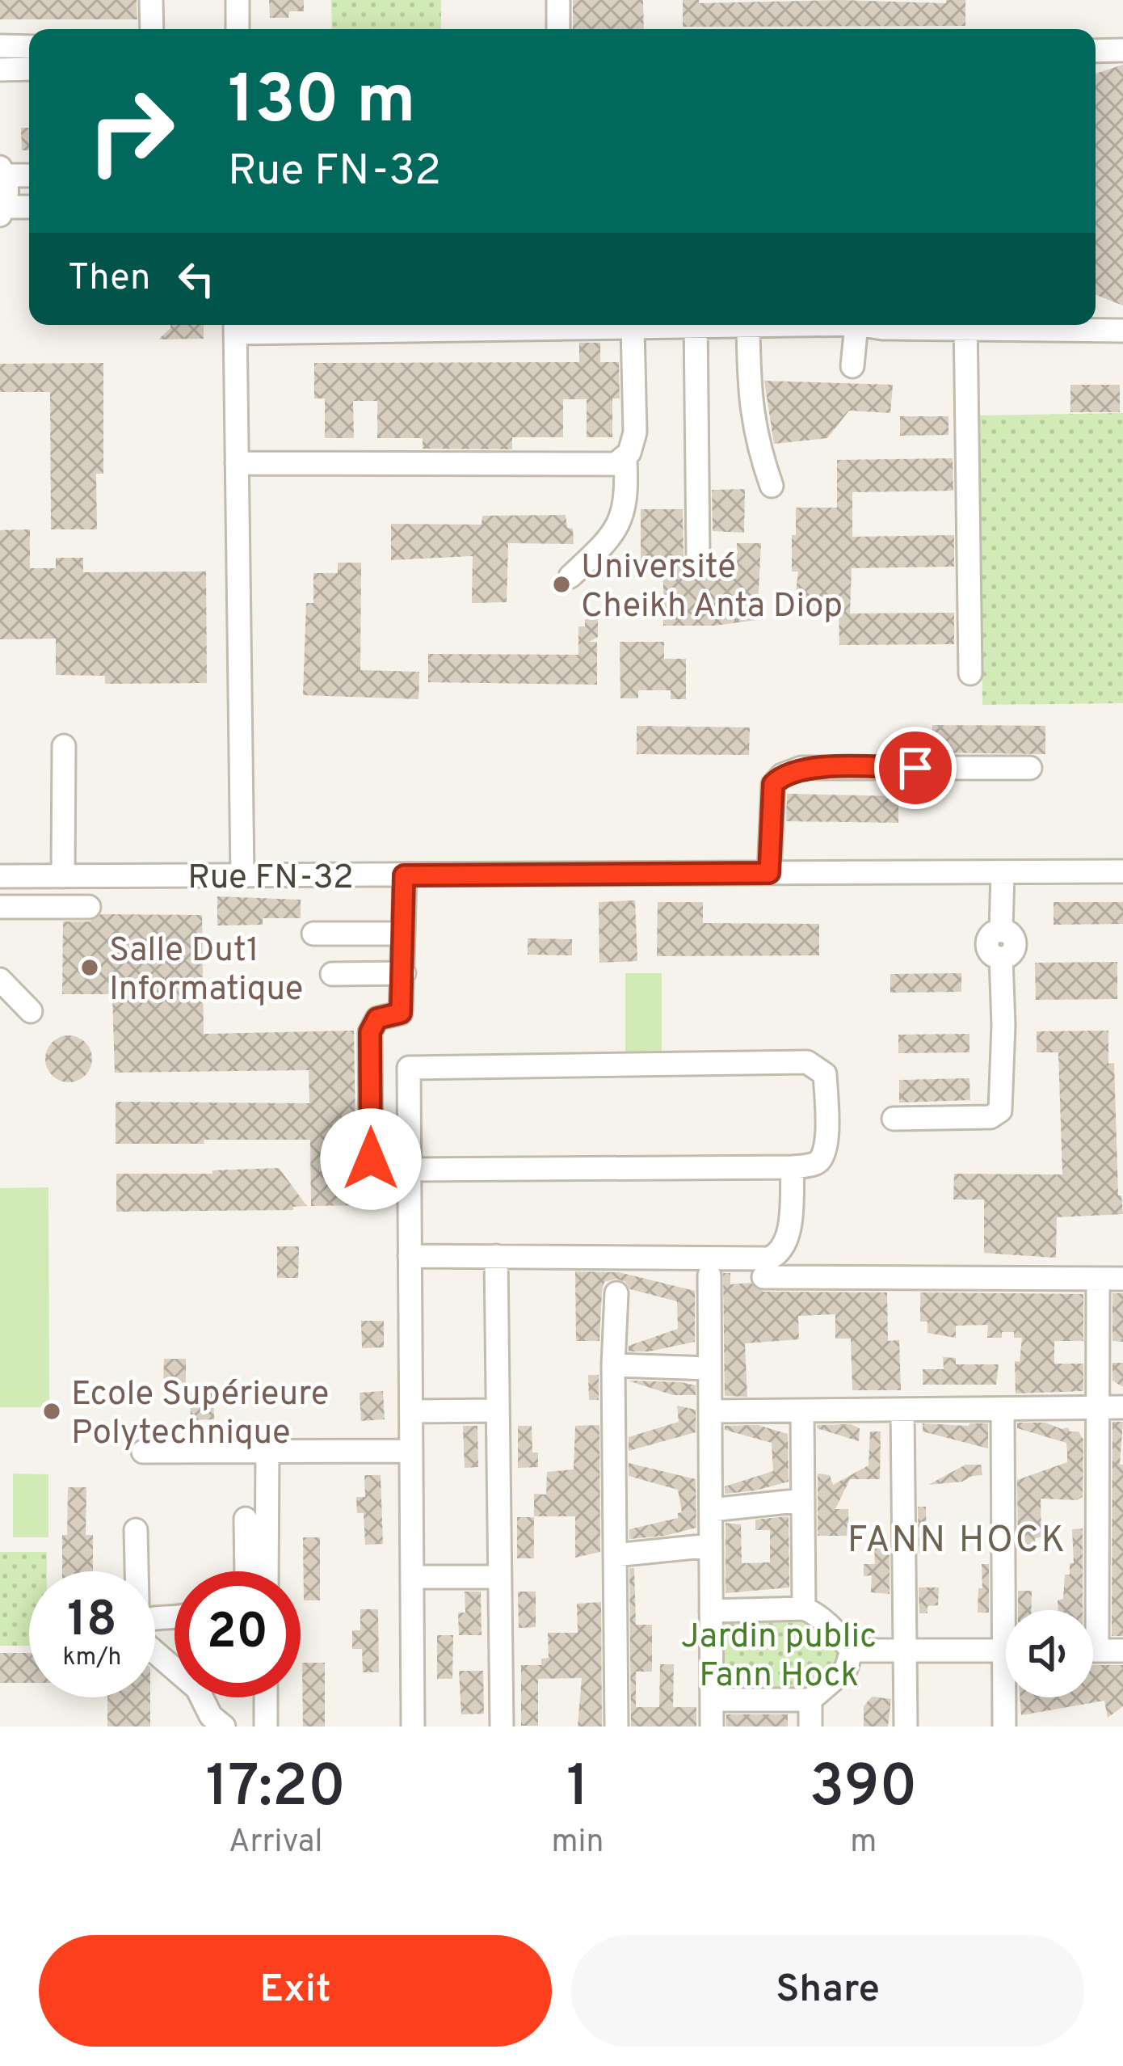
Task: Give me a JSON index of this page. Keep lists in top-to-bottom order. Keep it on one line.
{"streets":{"street":["Rue FN-32"]},"districts":["FANN HOCK"],"parks":["Jardin public Fann Hock"],"places":["Université Cheikh Anta Diop","Salle Dut1 Informatique","Ecole Supérieure Polytechnique"],"page":{"turn":["130 m","Rue FN-32"],"then":"Then","speed":"18 km/h","limit":"20","eta":["17:20","Arrival","1","min","390","m"],"buttons":["Exit","Share"]}}
